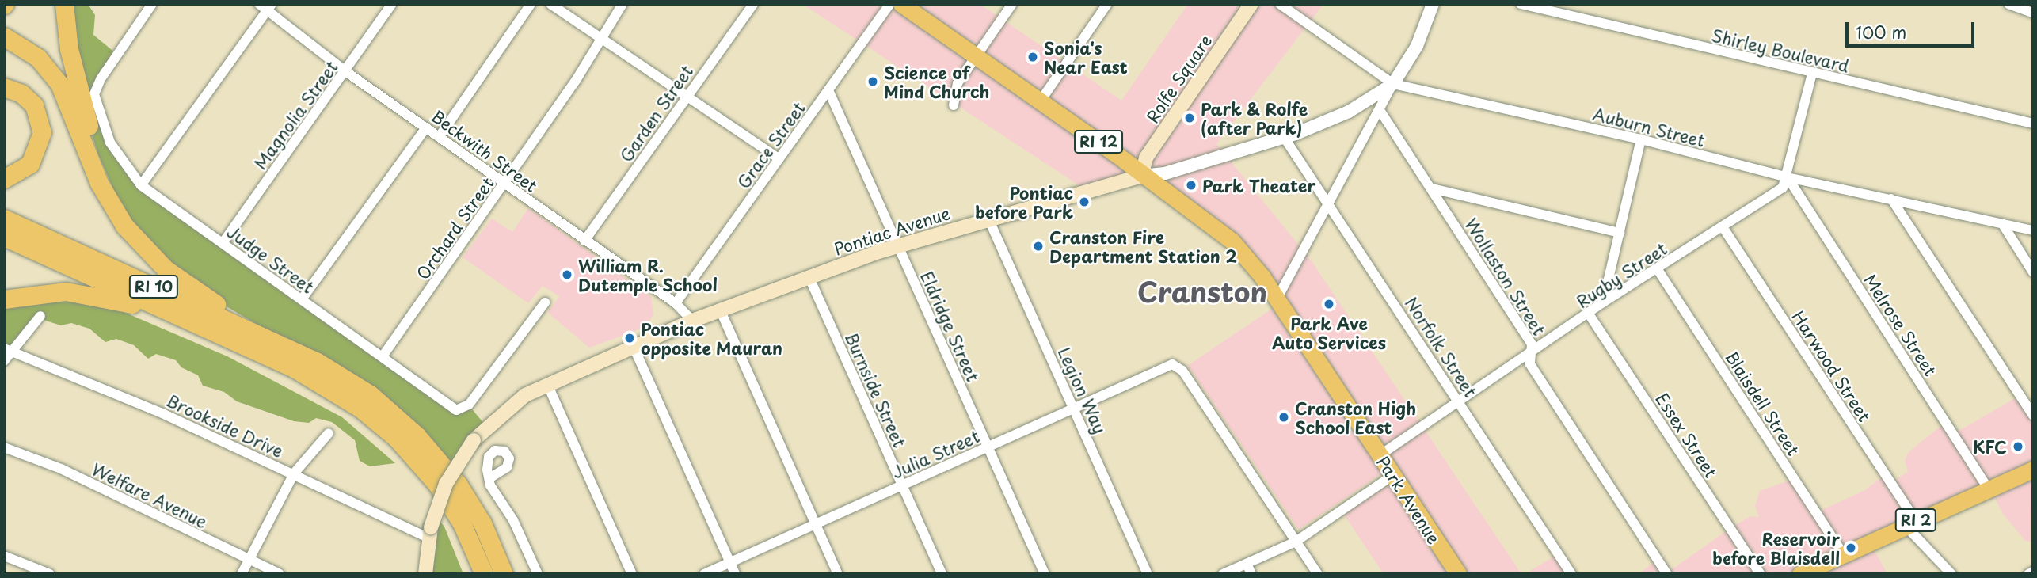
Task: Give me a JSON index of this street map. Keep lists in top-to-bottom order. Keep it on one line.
{"streets":{"highway":["RI 10"],"main road":["Rolfe Square","RI 12","Pontiac Avenue","Park Avenue","RI 2"],"street":["Shirley Boulevard","Garden Street","Magnolia Street","Auburn Street","Grace Street","Beckwith Street","Orchard Street","Judge Street","Rugby Street","Wollaston Street","Melrose Street","Eldridge Street","Norfolk Street","Harwood Street","Burnside Street","Legion Way","Blaisdell Street","Brookside Drive","Essex Street","Julia Street","Welfare Avenue"]},"crossings":[["Rolfe Square","Pontiac Avenue"],["Rolfe Square","Park Avenue"],["Garden Street","Beckwith Street"],["Magnolia Street","Beckwith Street"],["Magnolia Street","Judge Street"],["Auburn Street","Pontiac Avenue"],["Auburn Street","Rugby Street"],["Auburn Street","Melrose Street"],["Grace Street","Beckwith Street"],["Grace Street","Eldridge Street"],["Beckwith Street","Orchard Street"],["Beckwith Street","Pontiac Avenue"],["Orchard Street","Judge Street"],["Pontiac Avenue","Eldridge Street"],["Pontiac Avenue","Norfolk Street"],["Pontiac Avenue","Burnside Street"],["Pontiac Avenue","Legion Way"],["Pontiac Avenue","Brookside Drive"],["Pontiac Avenue","Park Avenue"],["Rugby Street","Wollaston Street"],["Rugby Street","Melrose Street"],["Rugby Street","Norfolk Street"],["Rugby Street","Harwood Street"],["Rugby Street","Blaisdell Street"],["Rugby Street","Essex Street"],["Rugby Street","Park Avenue"],["Melrose Street","RI 2"],["Eldridge Street","Julia Street"],["Harwood Street","RI 2"],["Burnside Street","Julia Street"],["Legion Way","Julia Street"],["Blaisdell Street","RI 2"]],"districts":["Cranston"],"places":["Sonia's Near East","Science of Mind Church","Park & Rolfe (after Park)","Park Theater","Pontiac before Park","Cranston Fire Department Station 2","William R. Dutemple School","Park Ave Auto Services","Pontiac opposite Mauran","Cranston High School East","KFC","Reservoir before Blaisdell"],"scale_bar":"100 m"}
